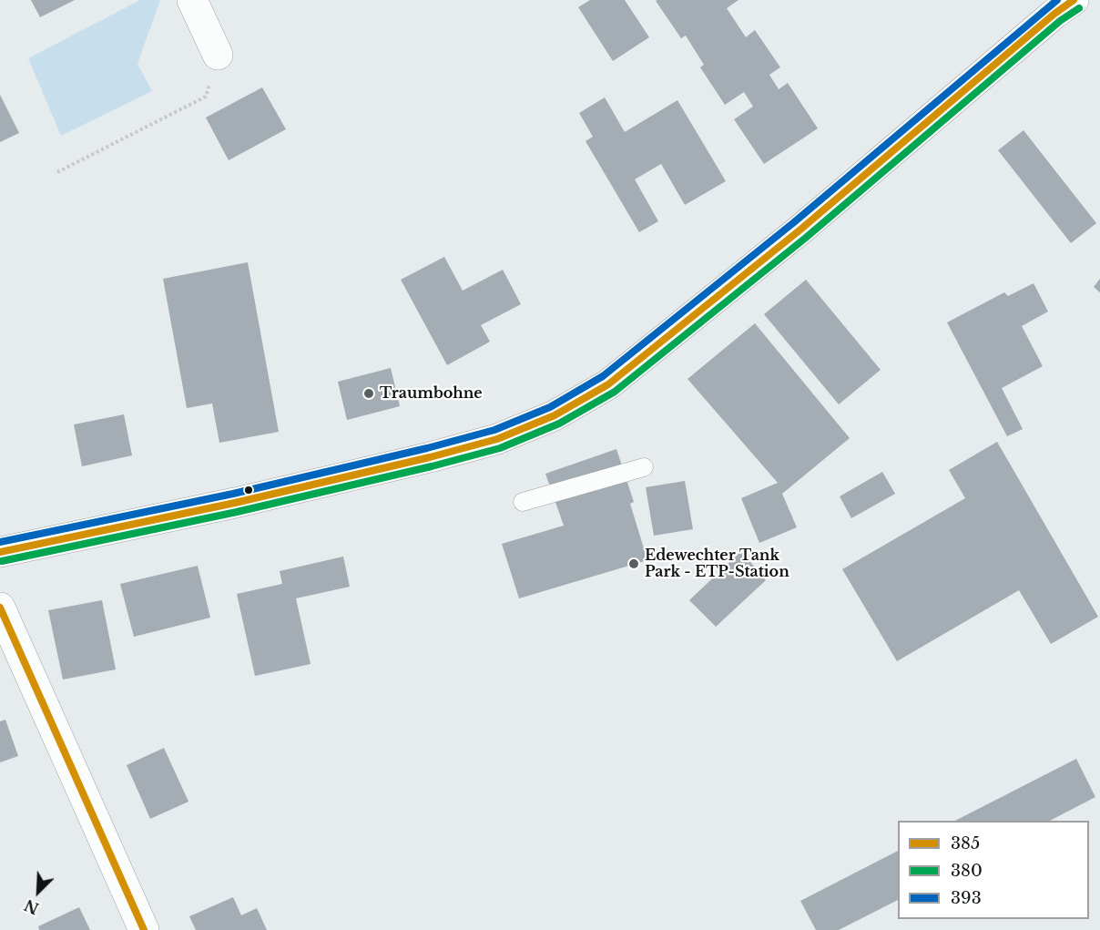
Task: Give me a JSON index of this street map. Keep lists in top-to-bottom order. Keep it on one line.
{"places":["Traumbohne","Edewechter Tank Park - ETP-Station"],"lines":["transit line 385","transit line 393","transit line 380"],"legend":["385","380","393"],"north":"bottom left"}
